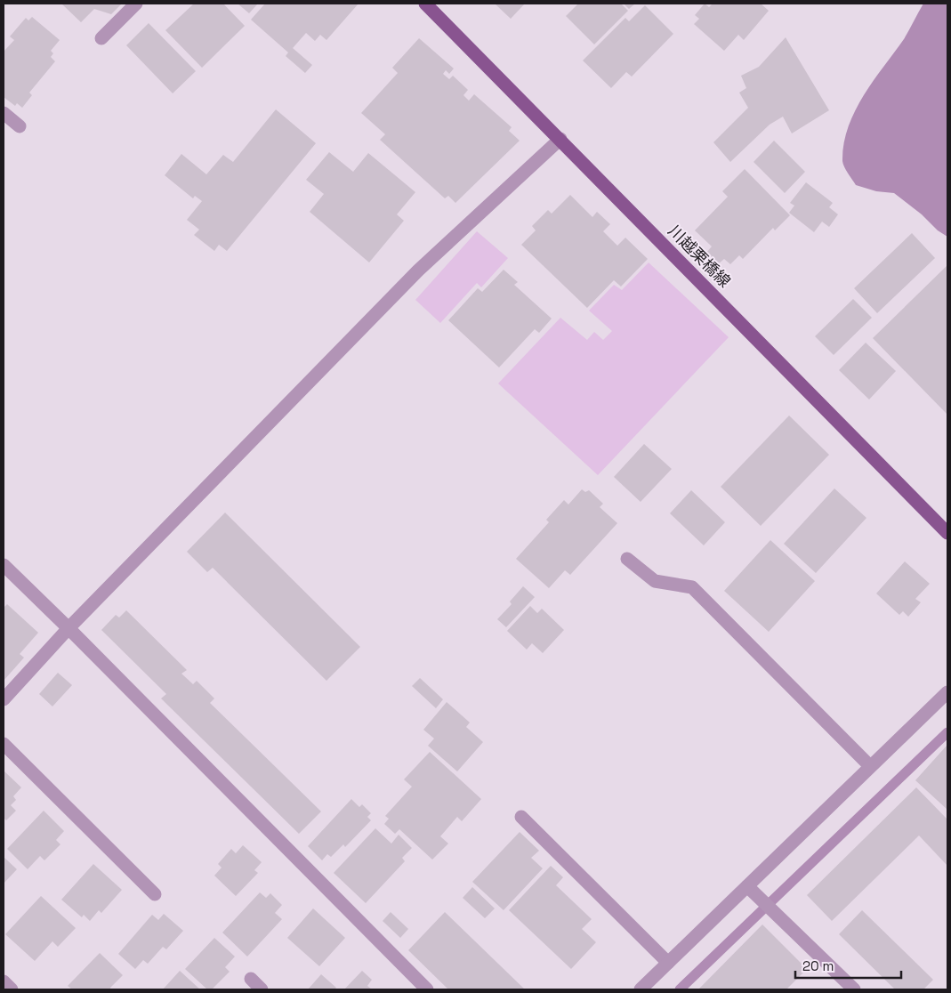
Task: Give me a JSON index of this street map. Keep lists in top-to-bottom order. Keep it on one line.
{"streets":{"main road":["川越栗橋線"]},"scale_bar":"20 m"}
